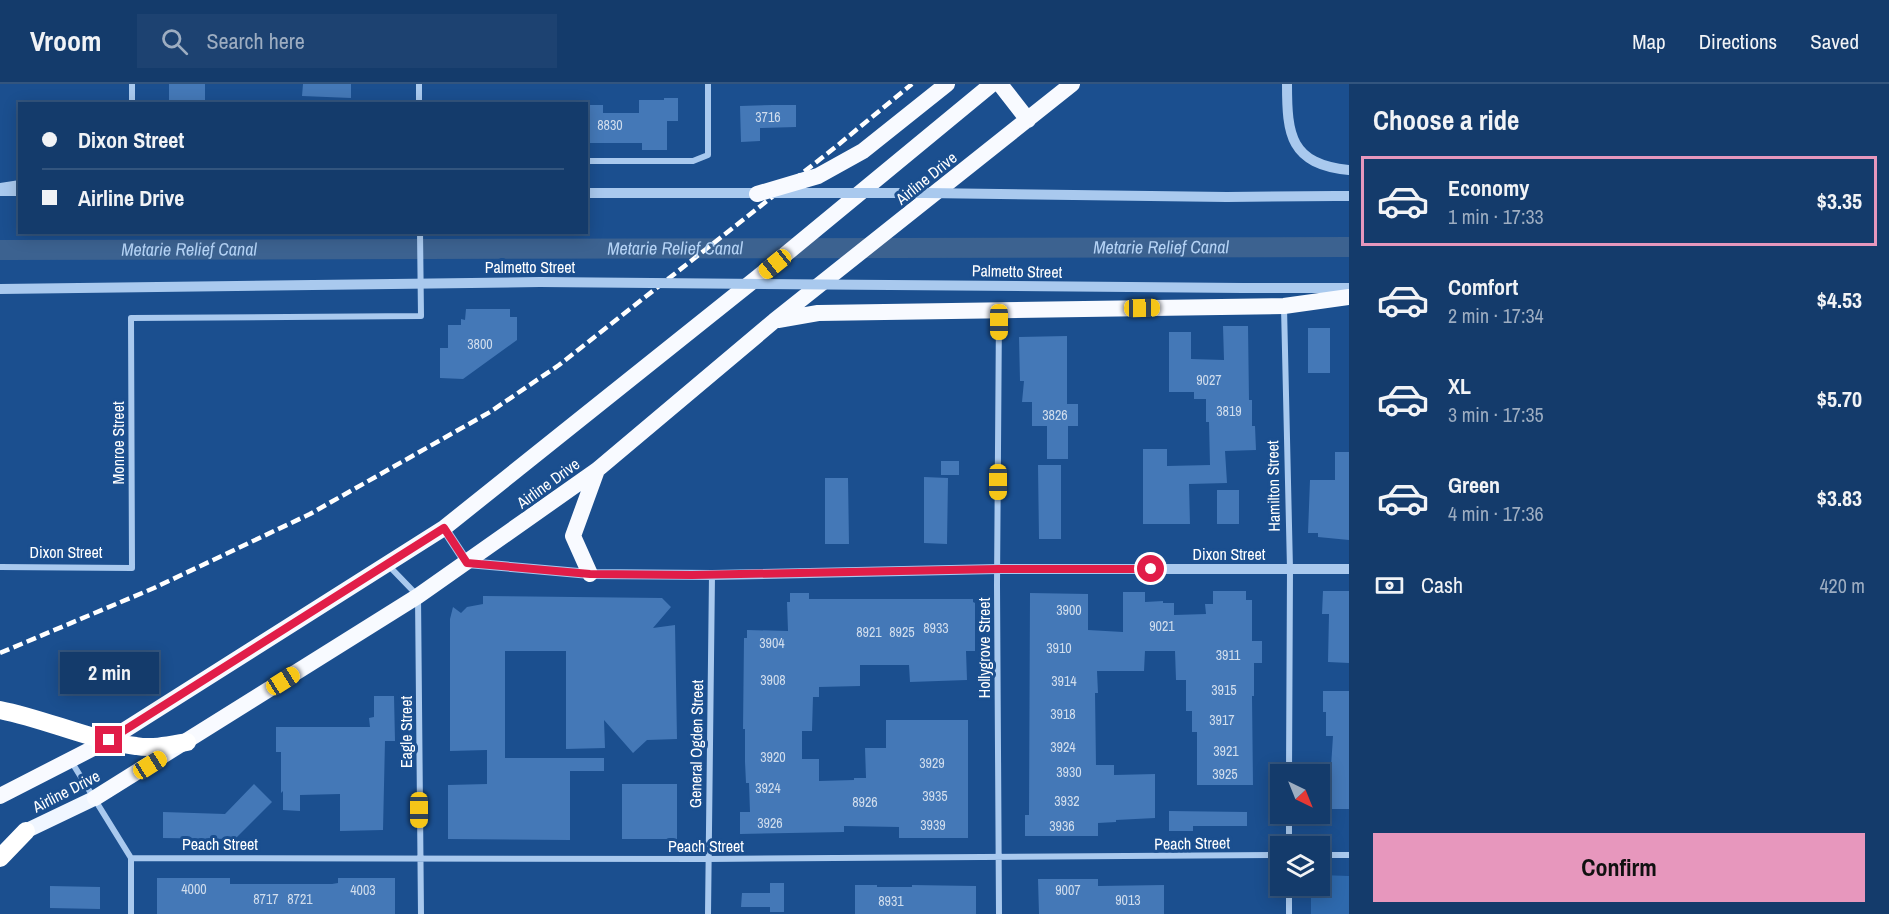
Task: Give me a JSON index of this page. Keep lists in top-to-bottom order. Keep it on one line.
{"streets":{"highway":["Airline Drive"],"street":["Palmetto Street","Monroe Street","Hamilton Street","Dixon Street","Hollygrove Street","Eagle Street","General Ogden Street","Peach Street"]},"crossings":[["Airline Drive","Dixon Street"],["Airline Drive","Eagle Street"],["Monroe Street","Dixon Street"],["Hamilton Street","Dixon Street"],["Dixon Street","Hollygrove Street"],["Dixon Street","General Ogden Street"],["Hollygrove Street","Peach Street"],["Eagle Street","Peach Street"],["General Ogden Street","Peach Street"]],"water":["Metarie Relief Canal"],"house_numbers":["3716","8830","3800","9027","3819","3826","3900","9021","8933","8921","8925","3904","3910","3911","3908","3914","3915","3918","3917","3924","3921","3920","3929","3930","3925","3924","3935","3932","8926","3926","3939","3936","4000","4003","9007","8717","8721","9013","8931"],"north":"bottom right","page":{"header":"Vroom","search":"Search here","nav":["Map","Directions","Saved"],"heading":"Choose a ride","banner":["Dixon Street","Airline Drive"],"list":[{"name":"Economy","note":"1 min · 17:33","value":"$3.35"},{"name":"Comfort","note":"2 min · 17:34","value":"$4.53"},{"name":"XL","note":"3 min · 17:35","value":"$5.70"},{"name":"Green","note":"4 min · 17:36","value":"$3.83"}],"pay":["Cash","420 m"],"bubble":"2 min","buttons":"Confirm"}}
